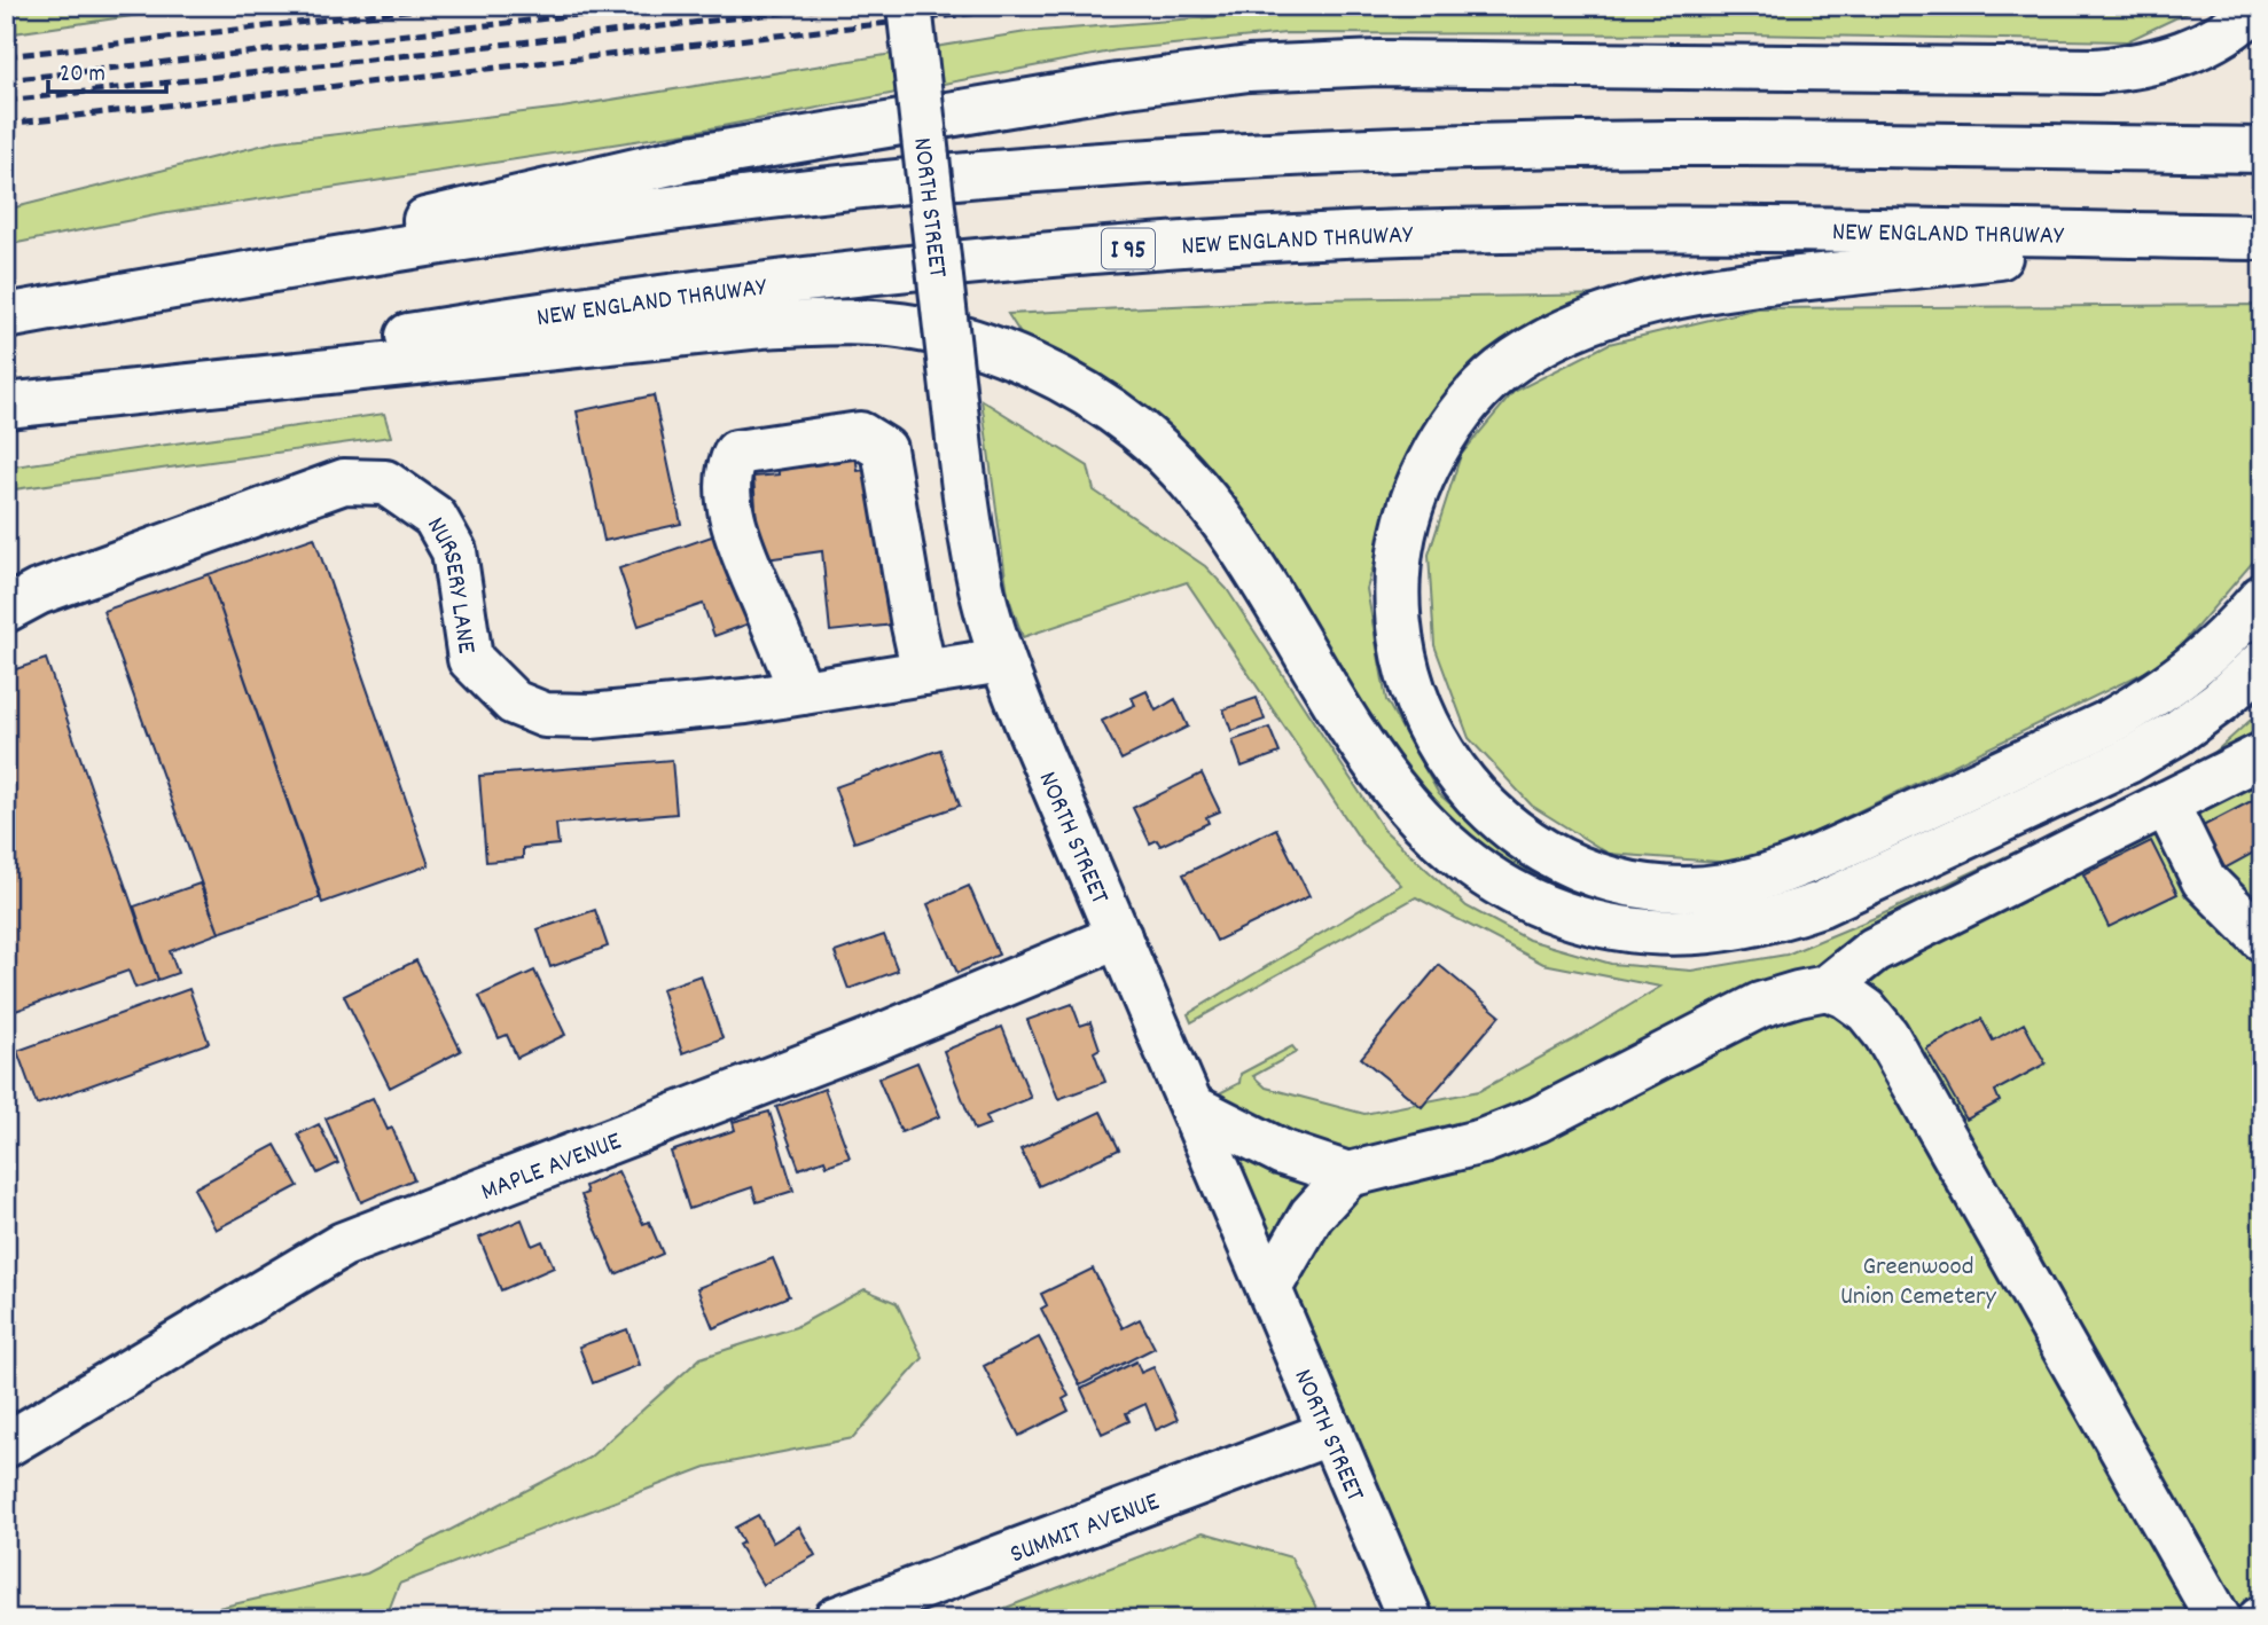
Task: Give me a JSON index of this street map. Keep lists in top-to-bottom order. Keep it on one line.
{"streets":{"main road":["NORTH STREET","NEW ENGLAND THRUWAY","I 95","NURSERY LANE","MAPLE AVENUE","SUMMIT AVENUE"]},"crossings":[["NORTH STREET","NURSERY LANE"],["NORTH STREET","MAPLE AVENUE"],["NORTH STREET","SUMMIT AVENUE"]],"parks":["Greenwood Union Cemetery"],"scale_bar":"20 m"}
